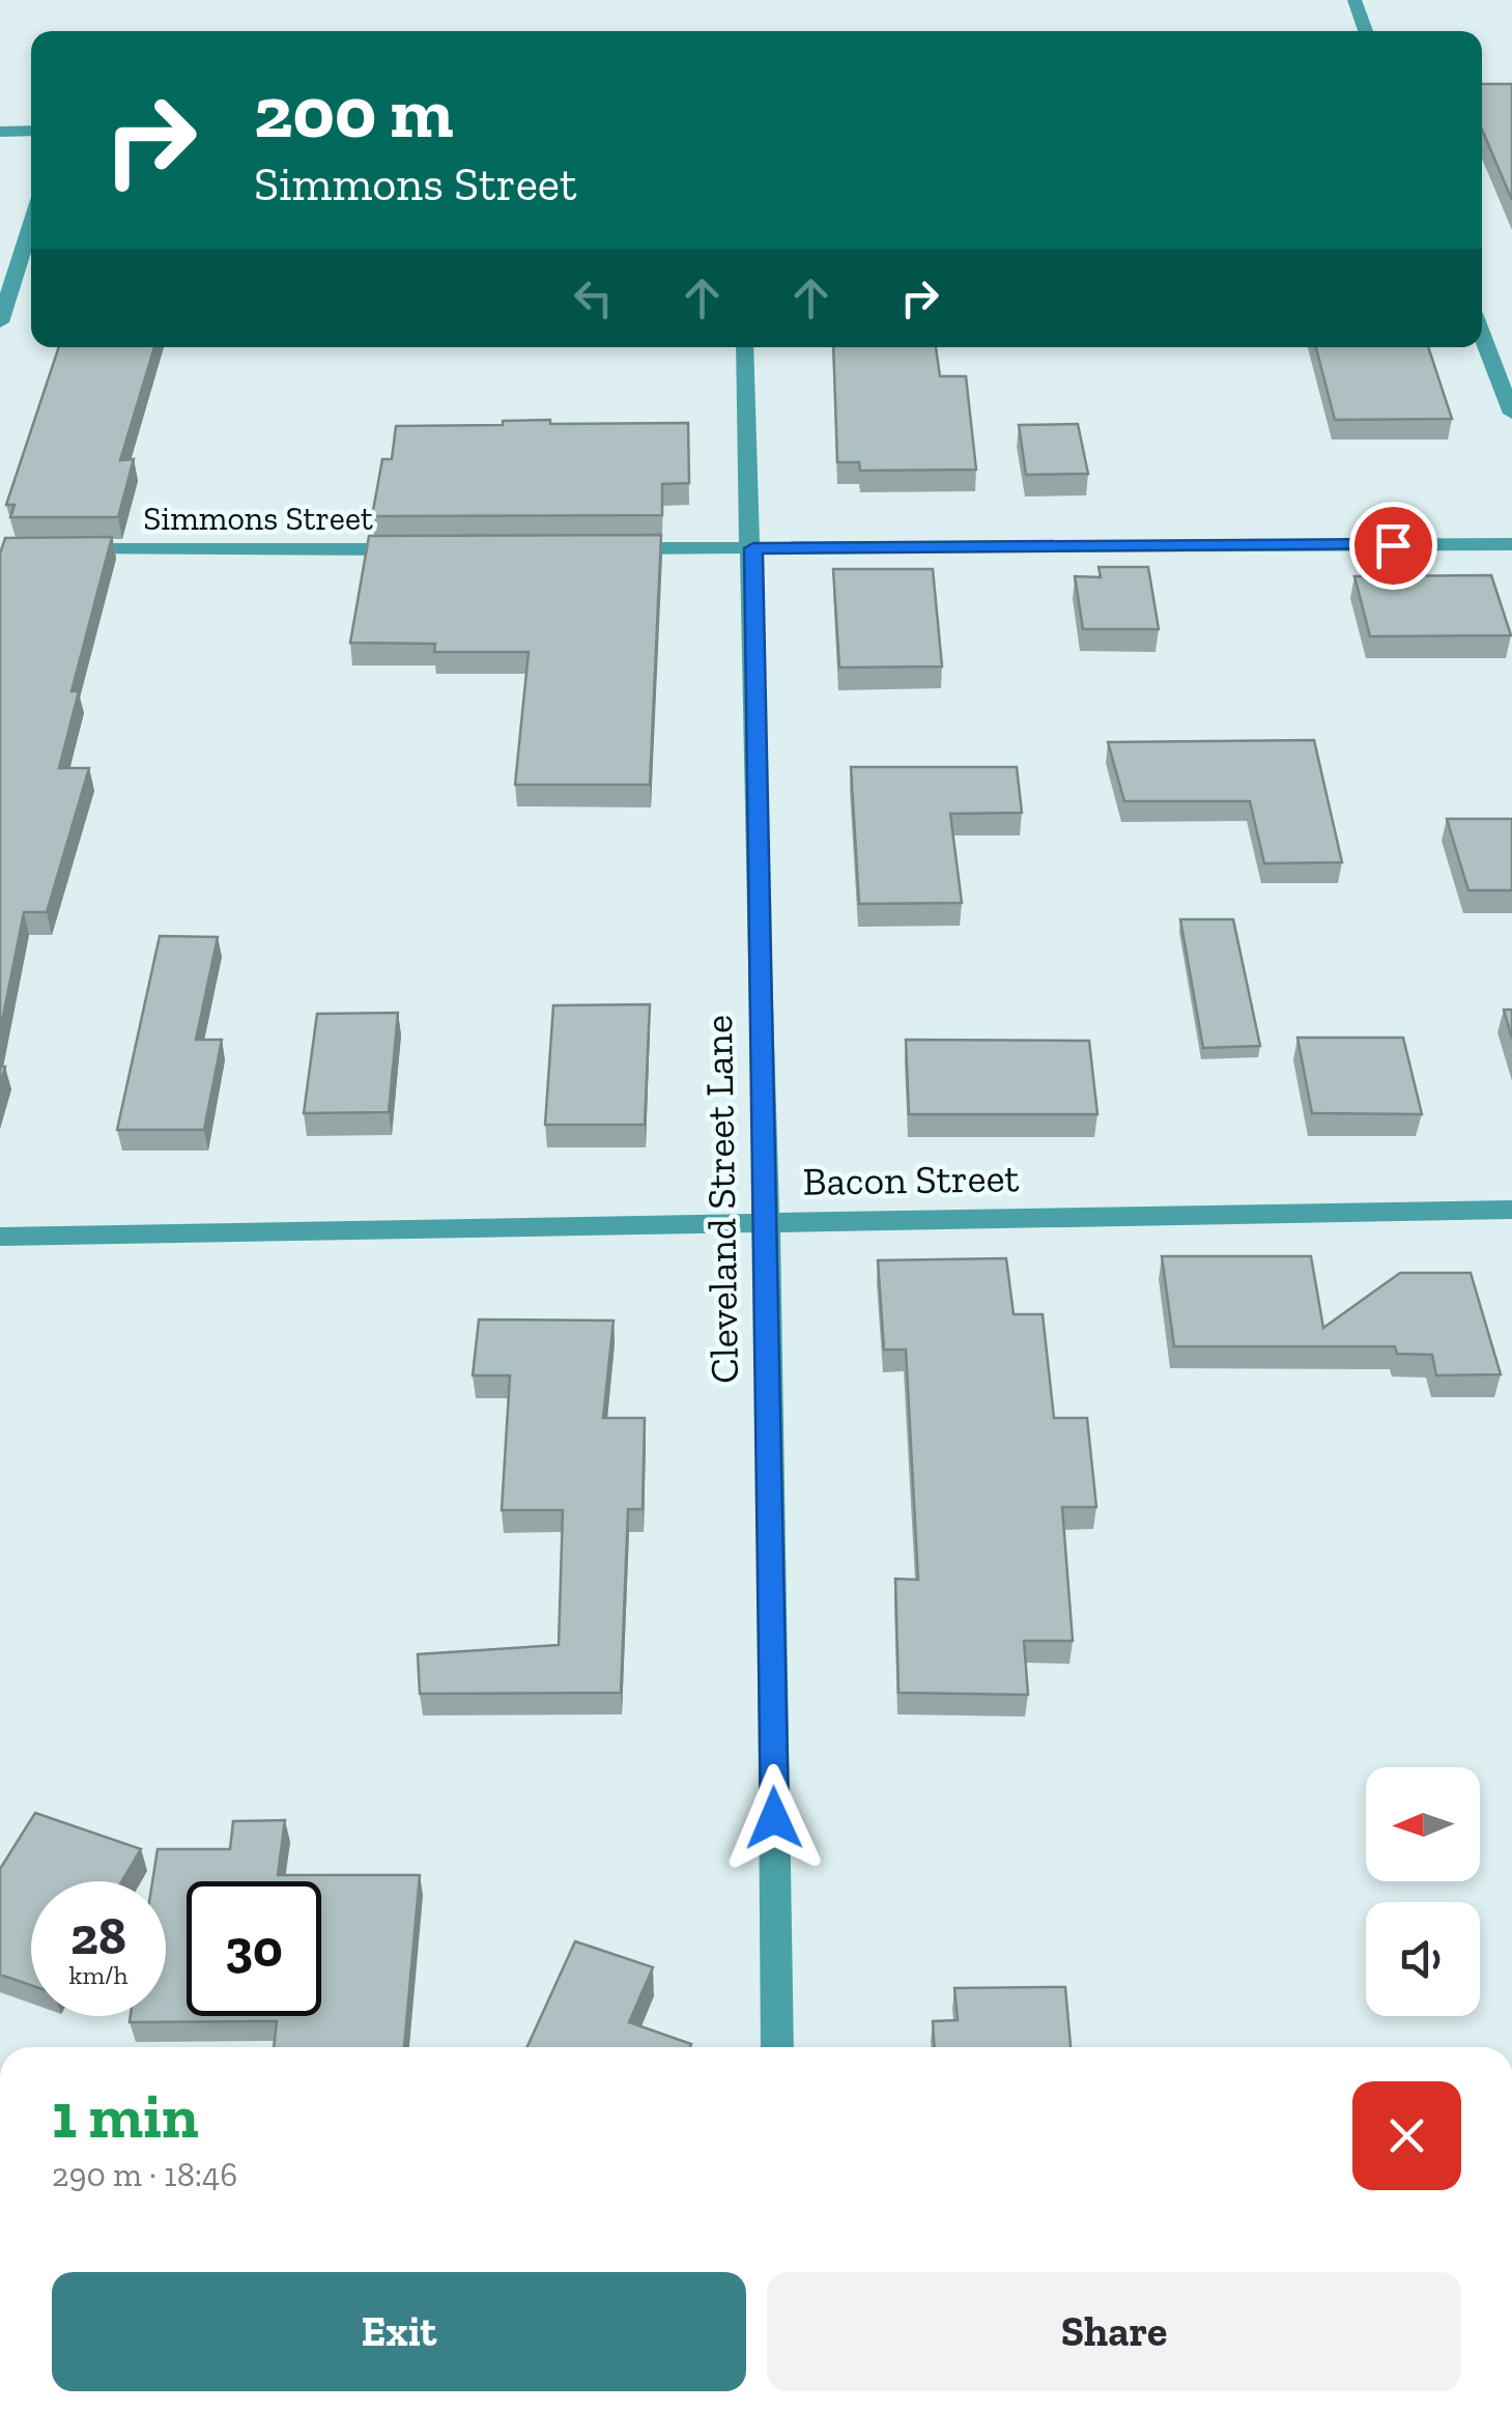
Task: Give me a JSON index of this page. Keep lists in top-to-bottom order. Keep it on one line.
{"streets":{"street":["Simmons Street","Bacon Street","Cleveland Street Lane"]},"crossings":[["Bacon Street","Cleveland Street Lane"]],"north":"left","page":{"turn":["200 m","Simmons Street"],"speed":"28 km/h","limit":"30","heading":["1 min","290 m · 18:46"],"buttons":["Exit","Share"]}}
